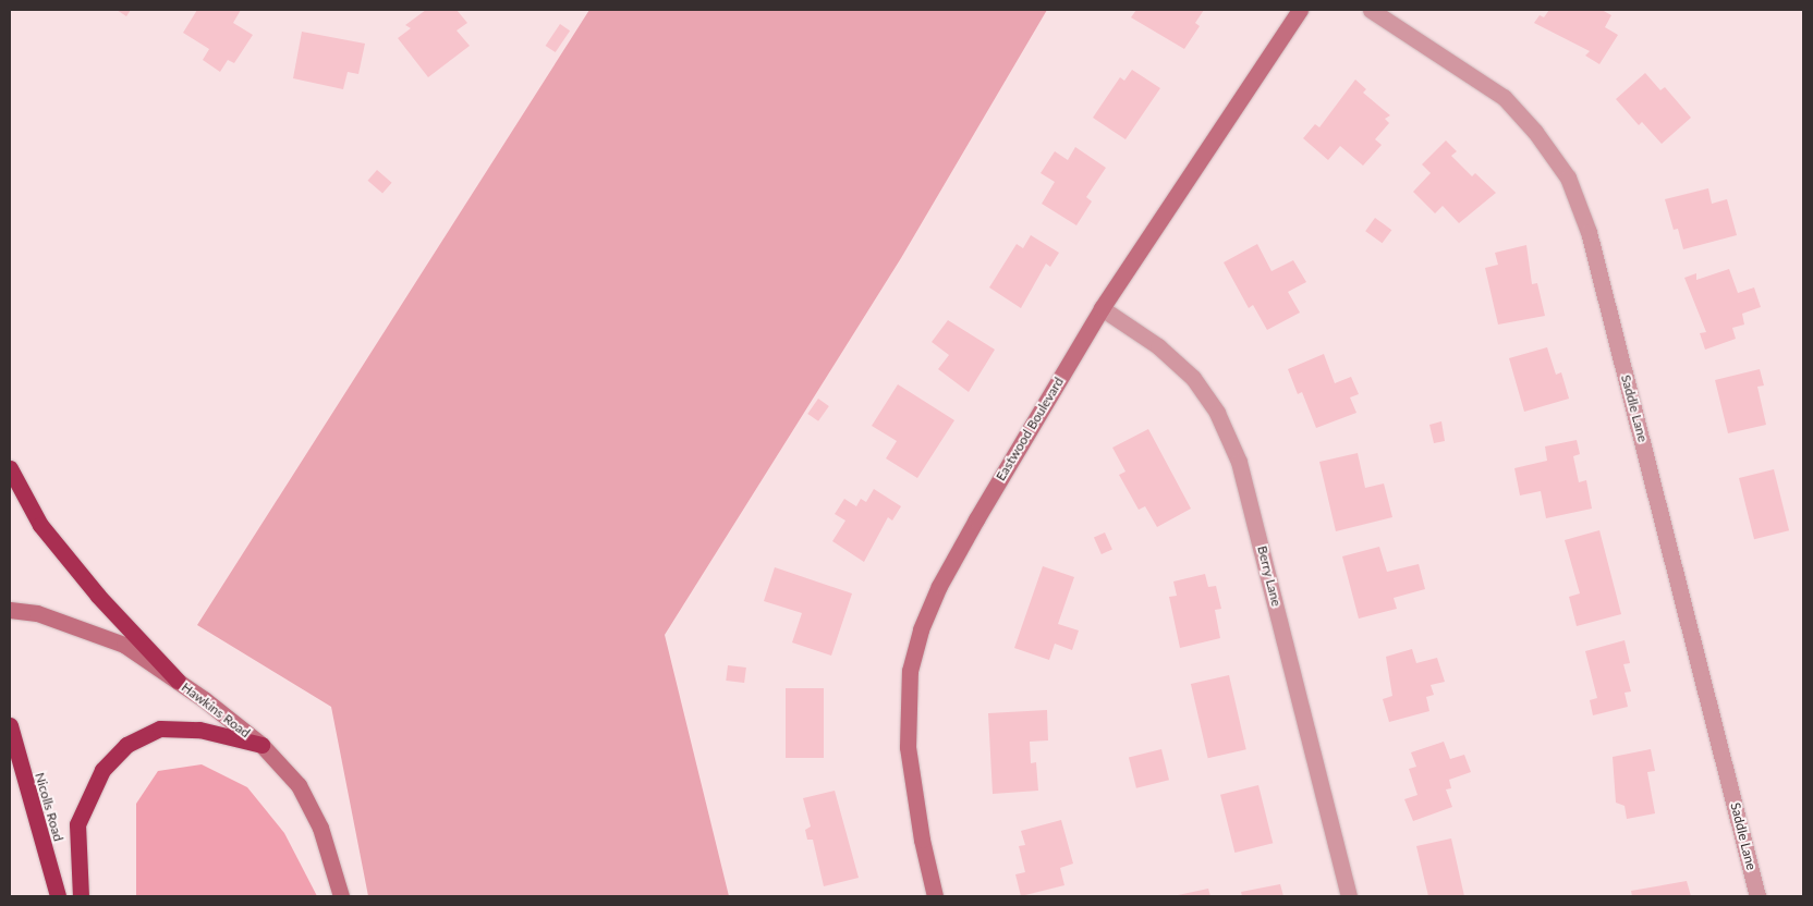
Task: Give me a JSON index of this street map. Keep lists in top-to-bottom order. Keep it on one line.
{"streets":{"highway":["Nicolls Road"],"street":["Saddle Lane","Eastwood Boulevard","Berry Lane","Hawkins Road"]},"crossings":[["Eastwood Boulevard","Berry Lane"]]}
